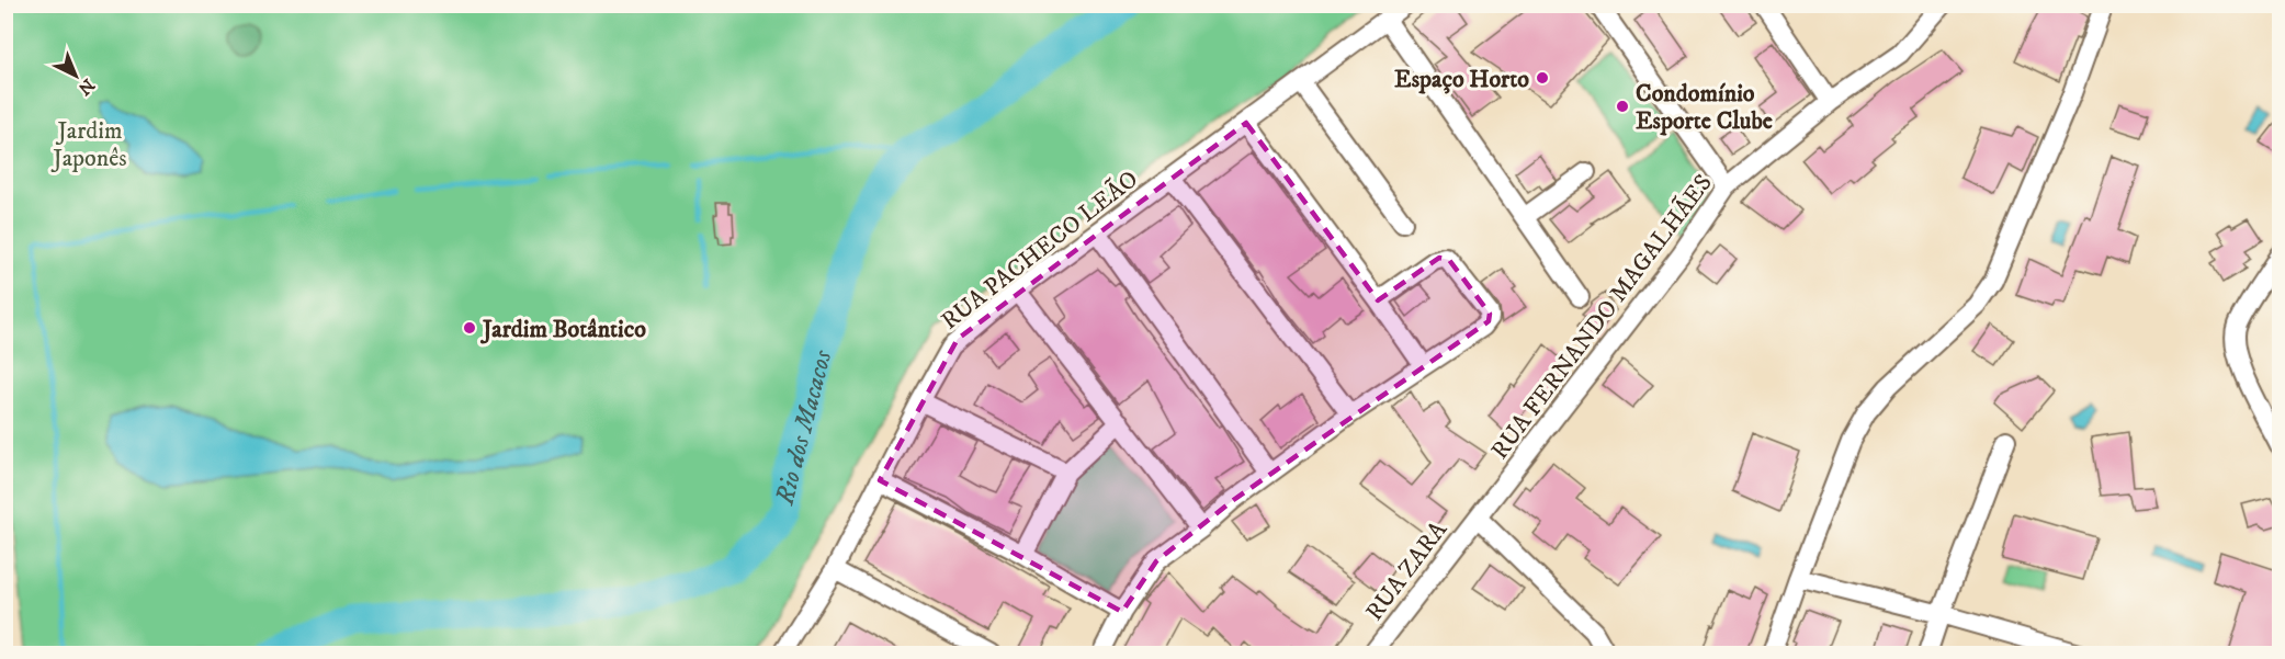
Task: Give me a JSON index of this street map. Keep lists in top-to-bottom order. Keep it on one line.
{"streets":{"street":["RUA PACHECO LEÃO","RUA FERNANDO MAGALHÃES","RUA ZARA"]},"crossings":[["RUA FERNANDO MAGALHÃES","RUA ZARA"]],"water":["Rio dos Macacos"],"parks":["Jardim Japonês"],"places":["Espaço Horto","Condomínio Esporte Clube","Jardim Botântico"],"north":"bottom right"}
